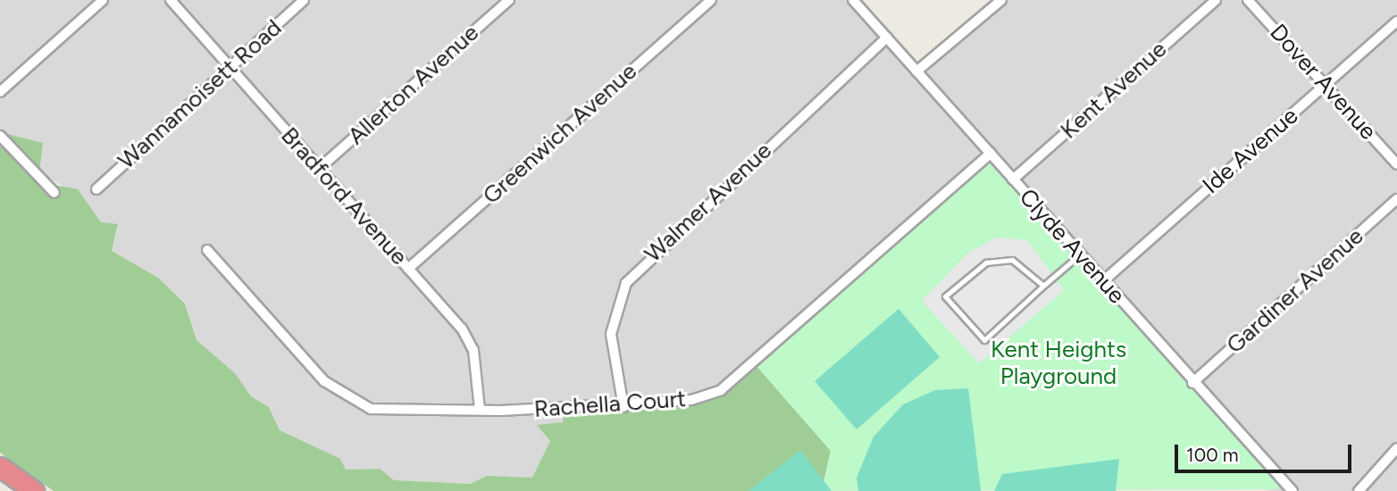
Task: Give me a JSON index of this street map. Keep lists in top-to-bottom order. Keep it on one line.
{"streets":{"street":["Dover Avenue","Allerton Avenue","Kent Avenue","Wannamoisett Road","Greenwich Avenue","Ide Avenue","Bradford Avenue","Walmer Avenue","Clyde Avenue","Gardiner Avenue","Rachella Court"]},"crossings":[["Dover Avenue","Ide Avenue"],["Allerton Avenue","Bradford Avenue"],["Kent Avenue","Clyde Avenue"],["Wannamoisett Road","Bradford Avenue"],["Greenwich Avenue","Bradford Avenue"],["Ide Avenue","Clyde Avenue"],["Bradford Avenue","Rachella Court"],["Walmer Avenue","Clyde Avenue"],["Walmer Avenue","Rachella Court"],["Clyde Avenue","Gardiner Avenue"],["Clyde Avenue","Rachella Court"]],"parks":["Kent Heights Playground"],"scale_bar":"100 m"}
